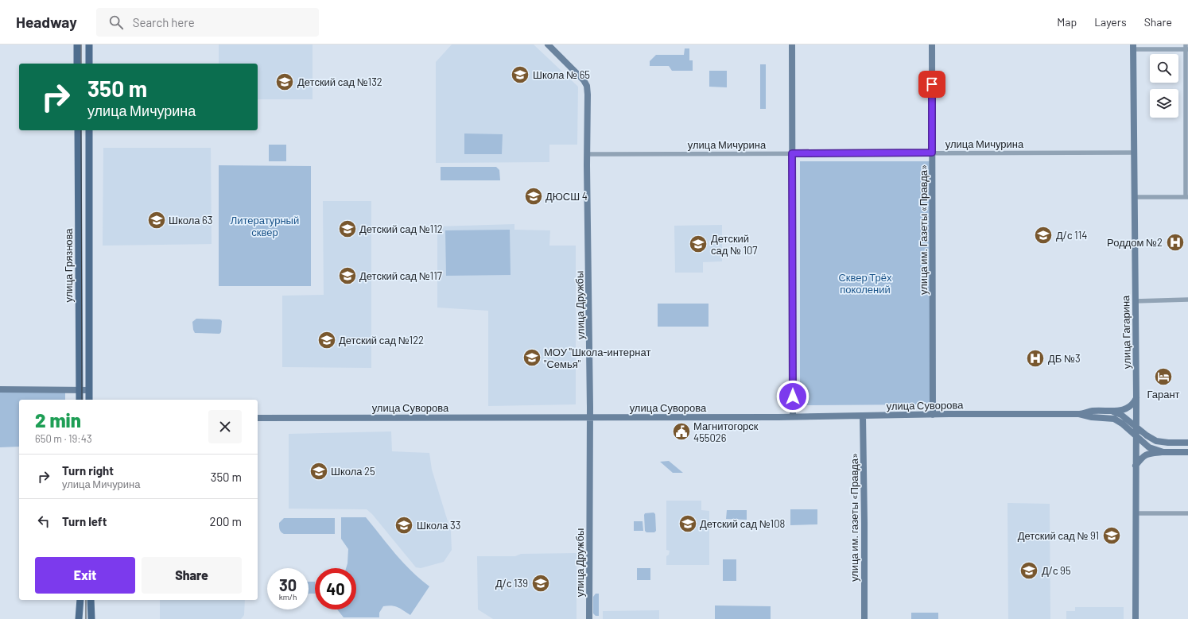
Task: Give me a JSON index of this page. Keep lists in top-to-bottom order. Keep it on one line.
{"streets":{"main road":["улица им. Газеты «Правда»","улица Грязнова","улица Дружбы","улица Гагарина","улица Суворова","улица им. газеты «Правда»"],"street":["улица Мичурина"]},"crossings":[["улица Мичурина","улица им. Газеты «Правда»"],["улица Мичурина","улица Дружбы"],["улица Мичурина","улица Гагарина"],["улица им. Газеты «Правда»","улица Суворова"],["улица Дружбы","улица Суворова"],["улица Гагарина","улица Суворова"],["улица Суворова","улица им. газеты «Правда»"]],"parks":["Литературный сквер","Сквер Трёх поколений"],"places":{"school or university":["Школа № 65","Детский сад №132","ДЮСШ 4","Школа 63","Детский сад №112","Д/с 114","Детский сад № 107","Детский сад №117","Детский сад №122","МОУ \"Школа-интернат \"Семья\"","Школа 25","Детский сад №108","Школа 33","Детский сад № 91","Д/с 95","Д/с 139"],"hospital":["Роддом №2","ДБ №3"],"hotel":["Гарант"],"public building":["Магнитогорск 455026"]},"page":{"header":"Headway","search":"Search here","nav":["Map","Layers","Share"],"turn":["350 m","улица Мичурина"],"heading":["2 min","650 m · 19:43"],"list":[{"name":"Turn right","note":"улица Мичурина","value":"350 m"},{"name":"Turn left","value":"200 m"}],"buttons":["Exit","Share"],"speed":"30 km/h","limit":"40"}}
